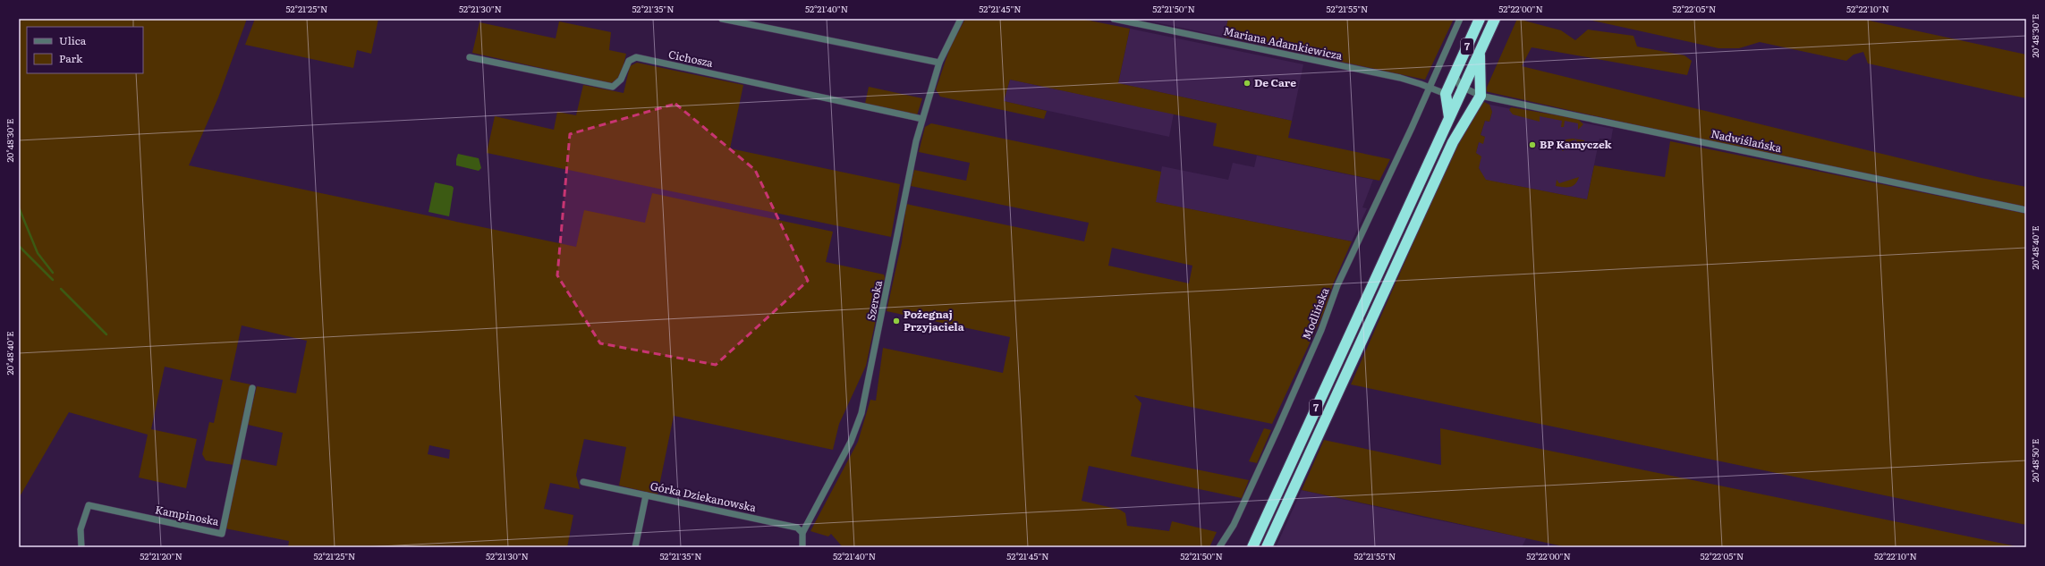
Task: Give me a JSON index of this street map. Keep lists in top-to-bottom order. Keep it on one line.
{"streets":{"highway":["7"],"street":["Mariana Adamkiewicza","Cichosza","Nadwiślańska","Szeroka","Modlińska","Górka Dziekanowska","Kampinoska"]},"crossings":[["Mariana Adamkiewicza","7"],["Mariana Adamkiewicza","Modlińska"],["7","Nadwiślańska"],["Cichosza","Szeroka"],["Szeroka","Górka Dziekanowska"]],"places":["De Care","BP Kamyczek","Pożegnaj Przyjaciela"],"legend":["Ulica","Park"],"coordinates":["52°21'25\"N","52°21'30\"N","52°21'35\"N","52°21'40\"N","52°21'45\"N","52°21'50\"N","52°21'55\"N","52°22'00\"N","52°22'05\"N","52°22'10\"N","20°48'30\"E","20°48'40\"E","20°48'50\"E","52°21'20\"N"]}
